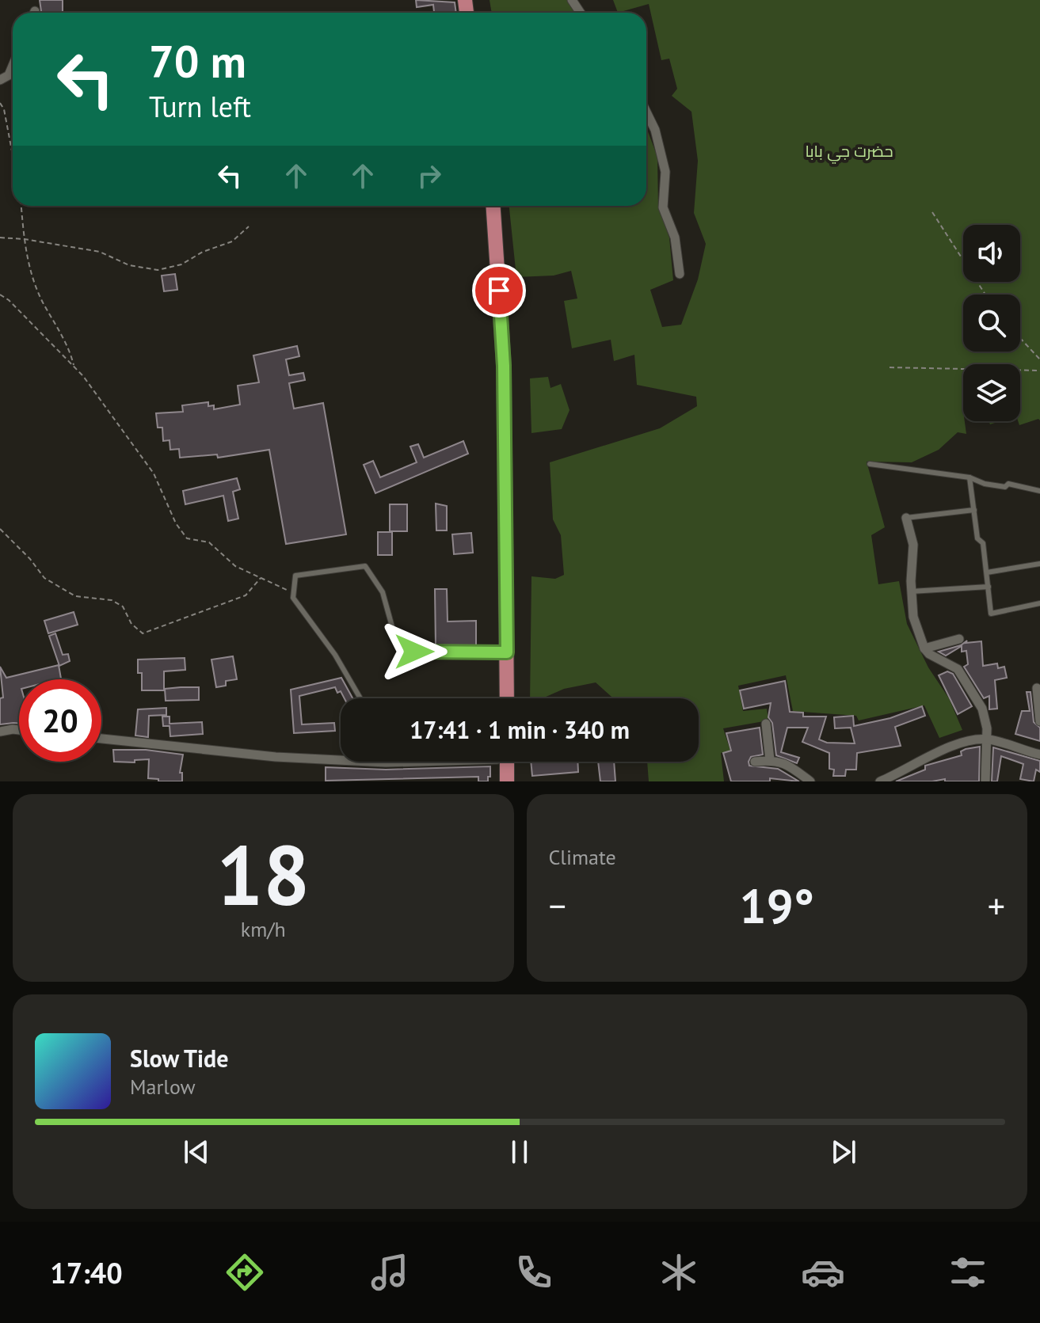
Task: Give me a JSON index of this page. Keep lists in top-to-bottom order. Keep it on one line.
{"parks":["حضرت جي بابا"],"page":{"turn":["70 m","Turn left"],"limit":"20","trip":"17:41 · 1 min · 340 m","tile":[["18","km/h"],"Climate"],"heat":["−","19°","+"],"song":["Slow Tide","Marlow"],"tabs":"17:40"}}
